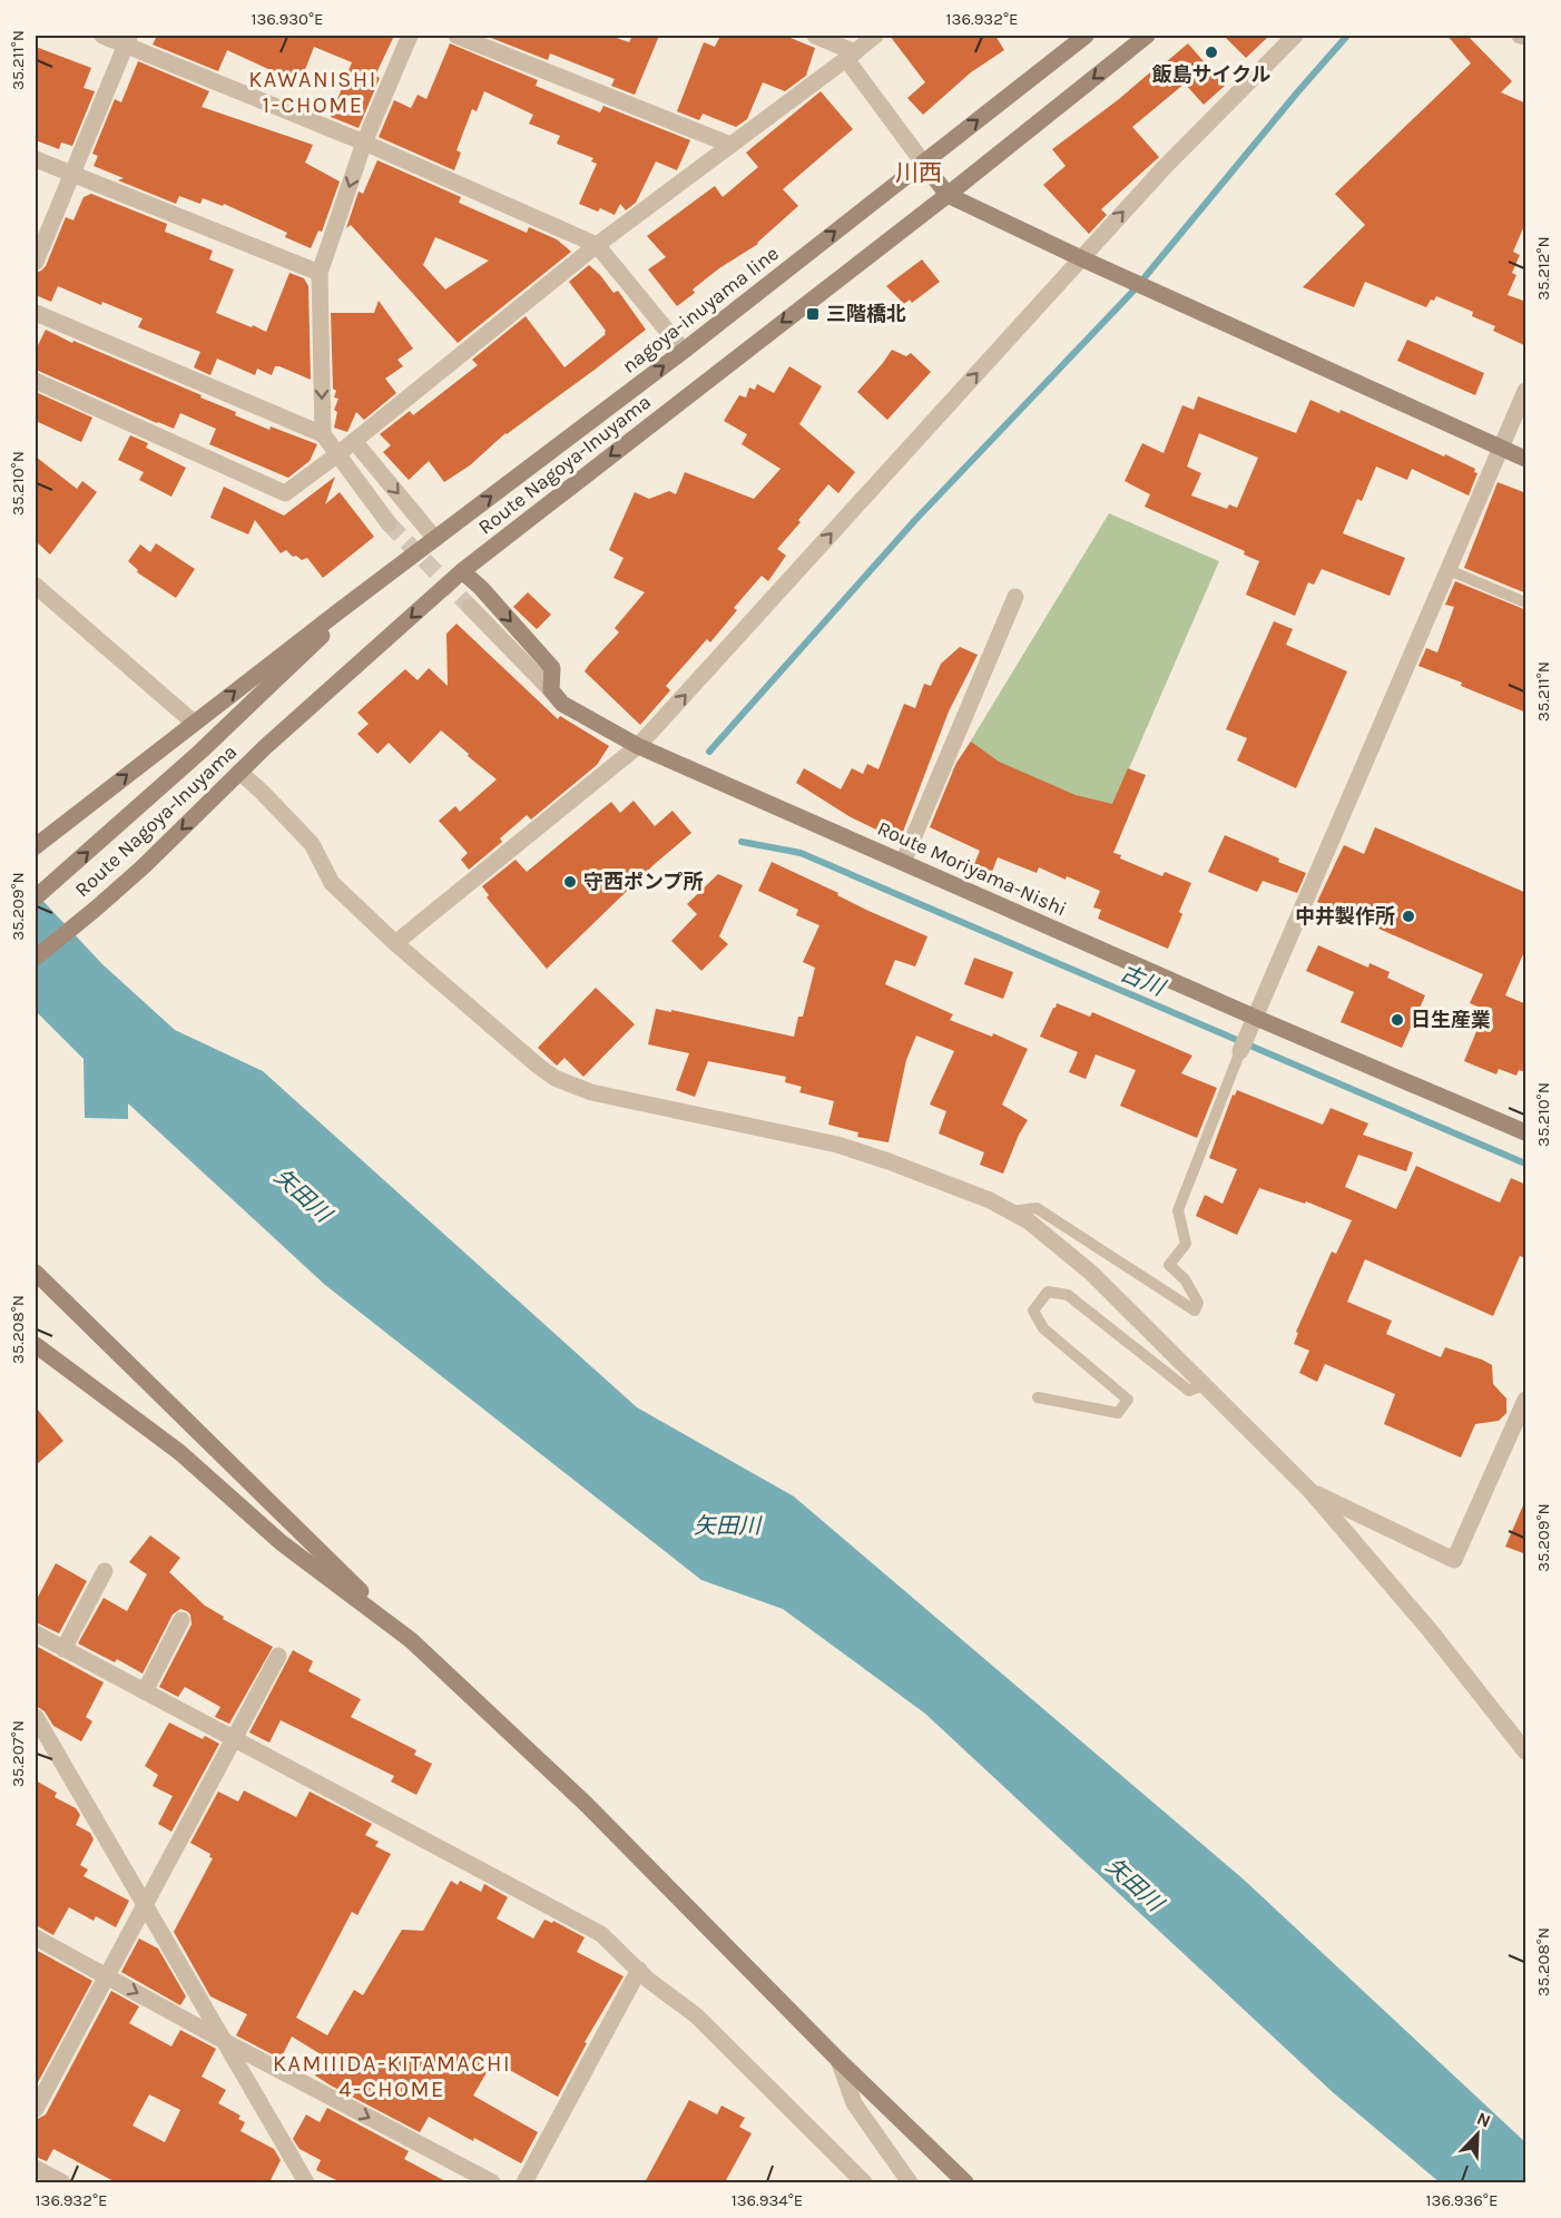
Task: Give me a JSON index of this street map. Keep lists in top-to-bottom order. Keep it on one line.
{"streets":{"main road":["nagoya-inuyama line","Route Nagoya-Inuyama","Route Moriyama-Nishi"]},"one_way":["nagoya-inuyama line"],"districts":["KAWANISHI 1-CHOME","川西","KAMIIIDA-KITAMACHI 4-CHOME"],"water":["古川","矢田川"],"places":{"other":["飯島サイクル","守西ポンプ所","中井製作所","日生産業"],"transit":["三階橋北"]},"north":"top right","coordinates":["136.930°E","136.932°E","35.211°N","35.212°N","35.210°N","35.209°N","35.208°N","35.207°N","136.934°E","136.936°E"]}
